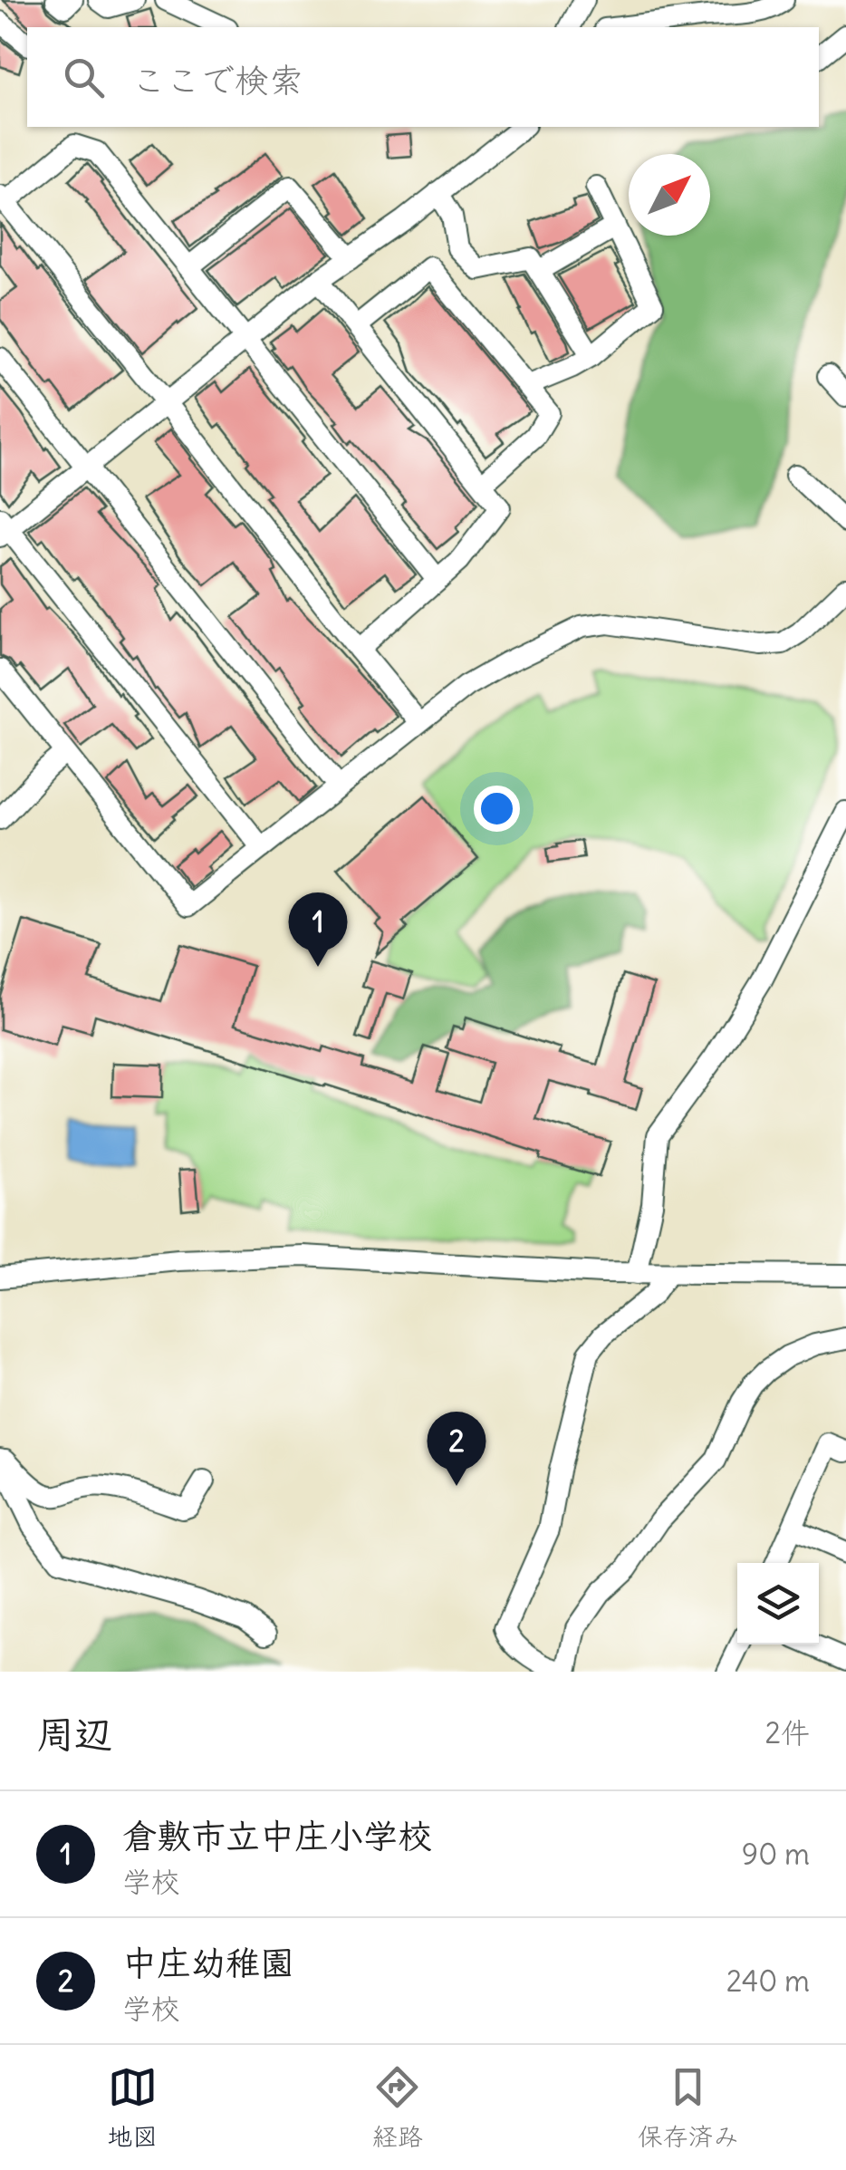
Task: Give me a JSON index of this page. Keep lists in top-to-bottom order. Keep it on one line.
{"north":"top right","page":{"search":"ここで検索","pins":["1","2"],"heading":["周辺","2件"],"list":[{"mark":"1","name":"倉敷市立中庄小学校","note":"学校","value":"90 m"},{"mark":"2","name":"中庄幼稚園","note":"学校","value":"240 m"}],"nav":["地図","経路","保存済み"]}}
